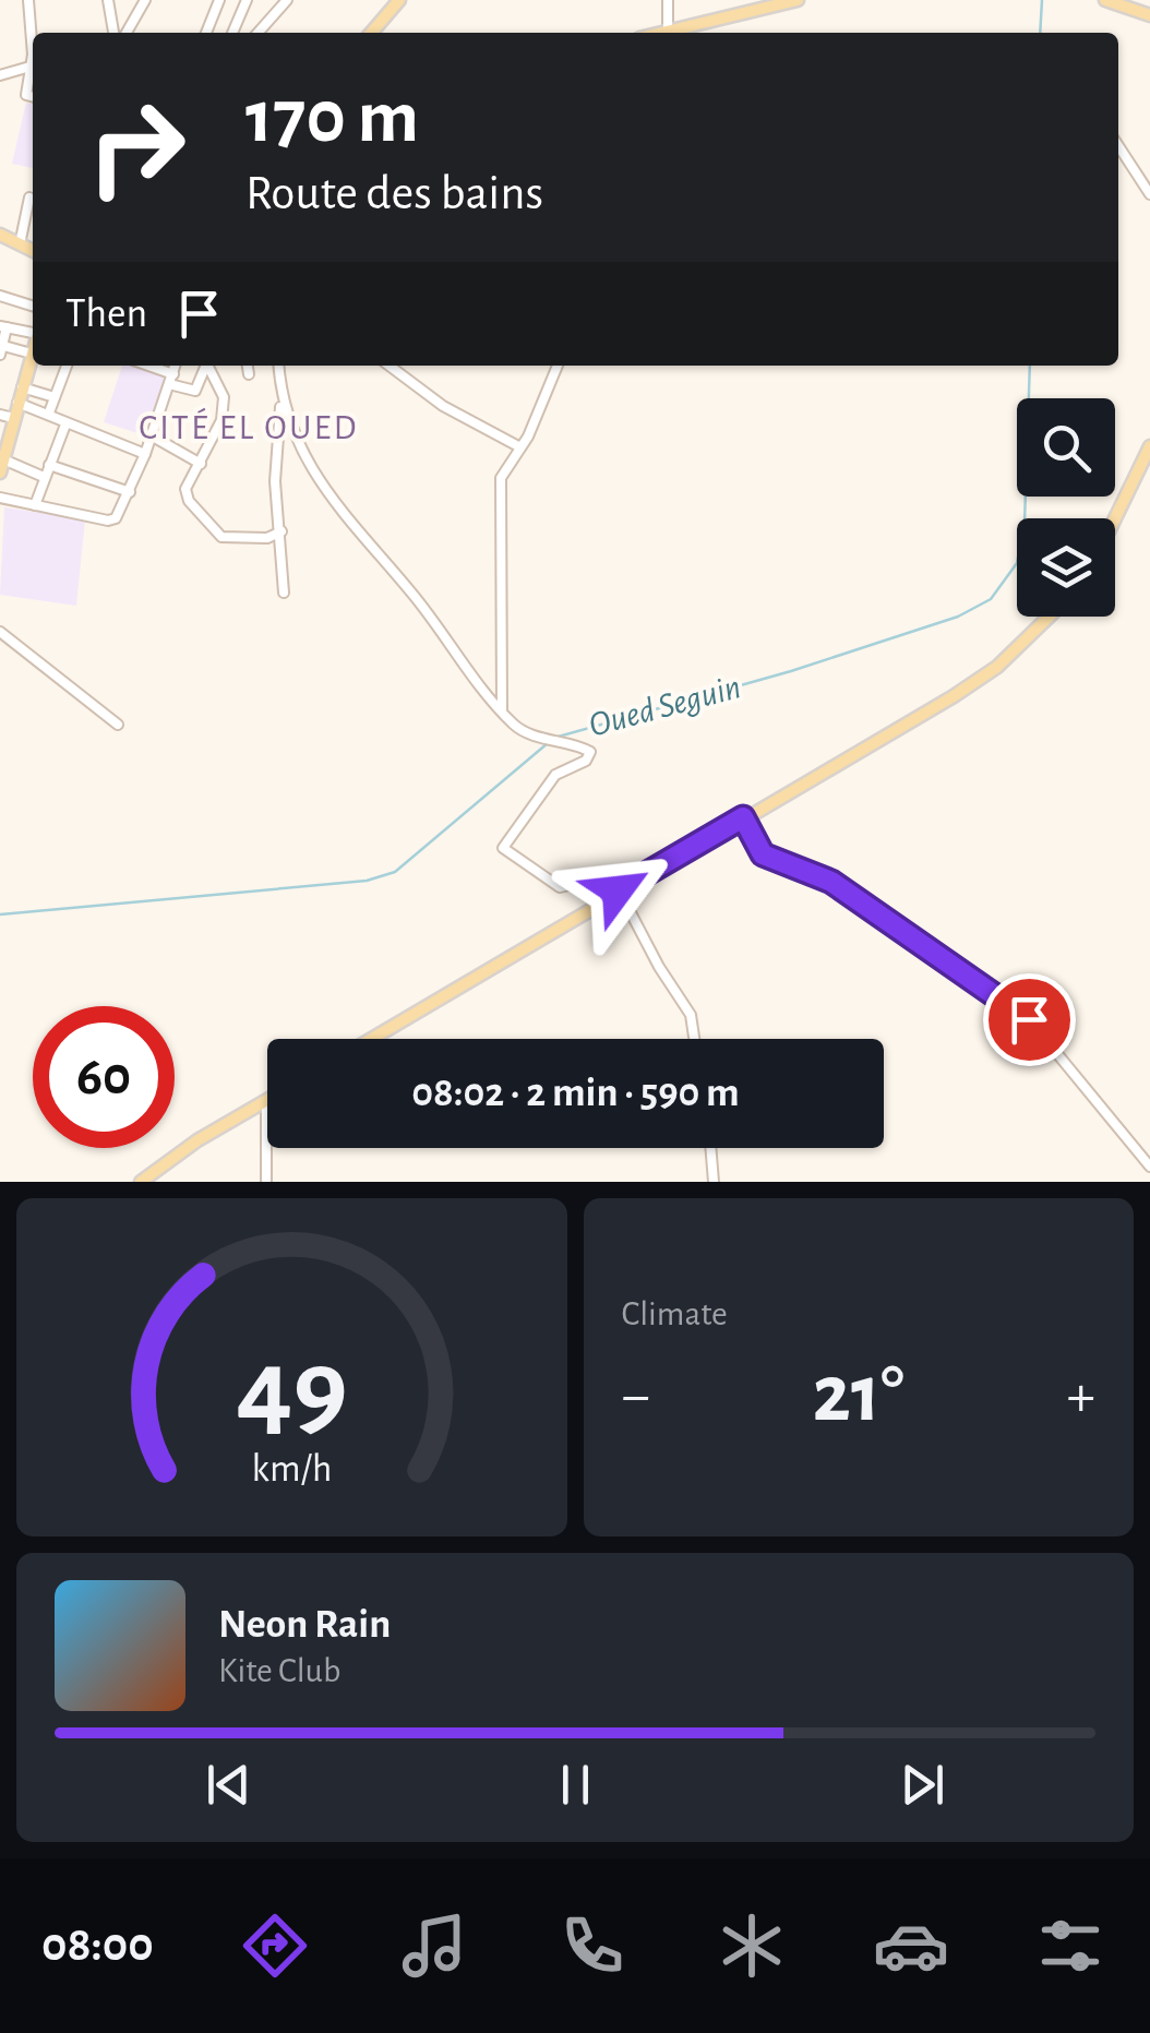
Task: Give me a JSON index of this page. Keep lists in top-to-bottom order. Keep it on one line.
{"districts":["CITÉ EL OUED"],"water":["Oued Seguin"],"page":{"turn":["170 m","Route des bains"],"then":"Then","limit":"60","trip":"08:02 · 2 min · 590 m","tile":"Climate","heat":["−","21°","+"],"song":["Neon Rain","Kite Club"],"tabs":"08:00","gauge":["49","km/h"]}}
